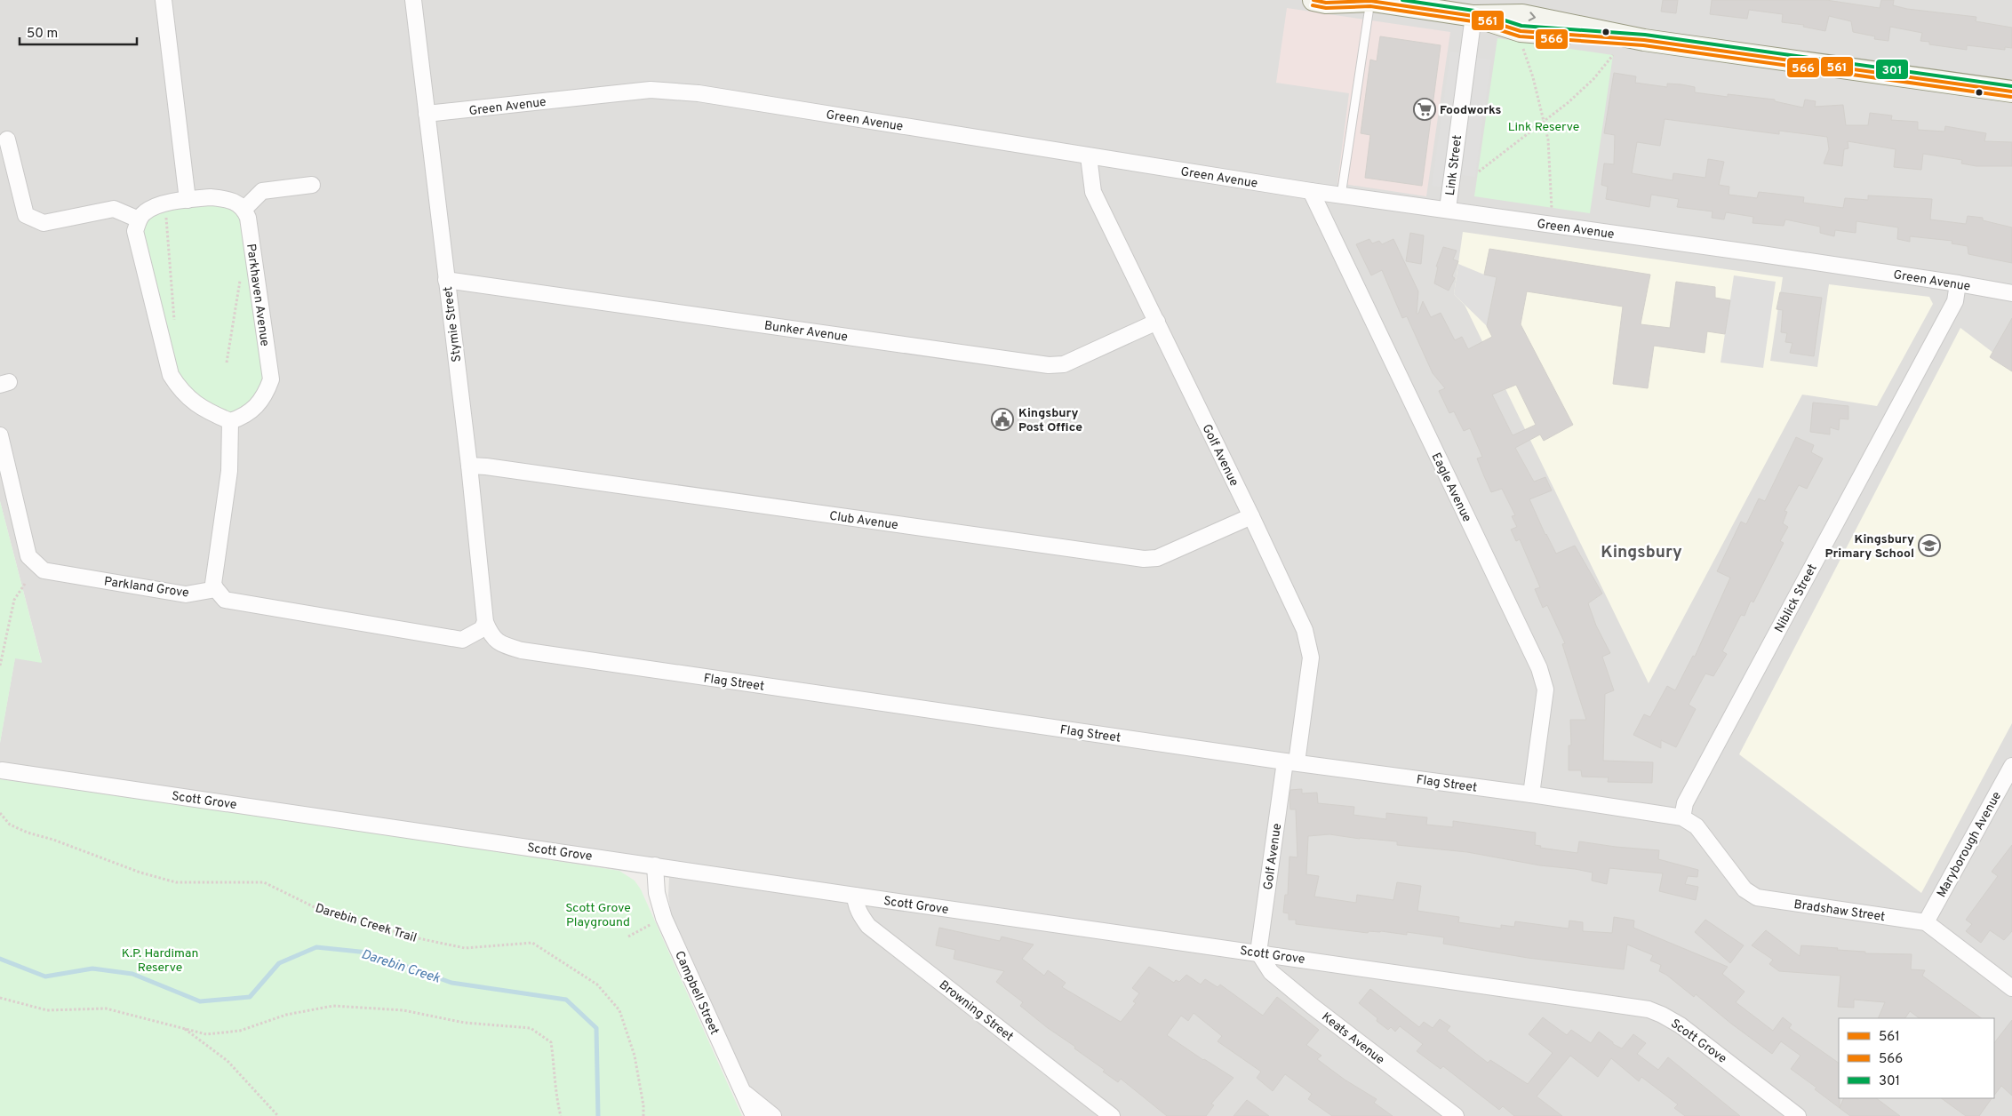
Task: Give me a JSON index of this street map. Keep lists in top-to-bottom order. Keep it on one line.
{"streets":{"street":["Green Avenue","Link Street","Parkhaven Avenue","Stymie Street","Bunker Avenue","Golf Avenue","Eagle Avenue","Club Avenue","Parkland Grove","Niblick Street","Flag Street","Scott Grove","Maryborough Avenue","Bradshaw Street","Campbell Street","Browning Street","Keats Avenue"],"path":["Darebin Creek Trail"]},"crossings":[["Green Avenue","Link Street"],["Green Avenue","Stymie Street"],["Green Avenue","Golf Avenue"],["Green Avenue","Eagle Avenue"],["Green Avenue","Niblick Street"],["Stymie Street","Bunker Avenue"],["Stymie Street","Club Avenue"],["Stymie Street","Flag Street"],["Bunker Avenue","Golf Avenue"],["Golf Avenue","Club Avenue"],["Golf Avenue","Flag Street"],["Golf Avenue","Scott Grove"],["Golf Avenue","Keats Avenue"],["Eagle Avenue","Flag Street"],["Niblick Street","Flag Street"],["Niblick Street","Bradshaw Street"],["Flag Street","Bradshaw Street"],["Scott Grove","Campbell Street"],["Scott Grove","Browning Street"],["Scott Grove","Keats Avenue"],["Maryborough Avenue","Bradshaw Street"]],"districts":["Kingsbury"],"water":["Darebin Creek"],"parks":["Link Reserve","Scott Grove Playground","K.P. Hardiman Reserve"],"places":{"supermarket":["Foodworks"],"public building":["Kingsbury Post Office"],"school or university":["Kingsbury Primary School"]},"lines":["transit line 561","transit line 301","transit line 566"],"legend":["561","566","301"],"scale_bar":"50 m"}
